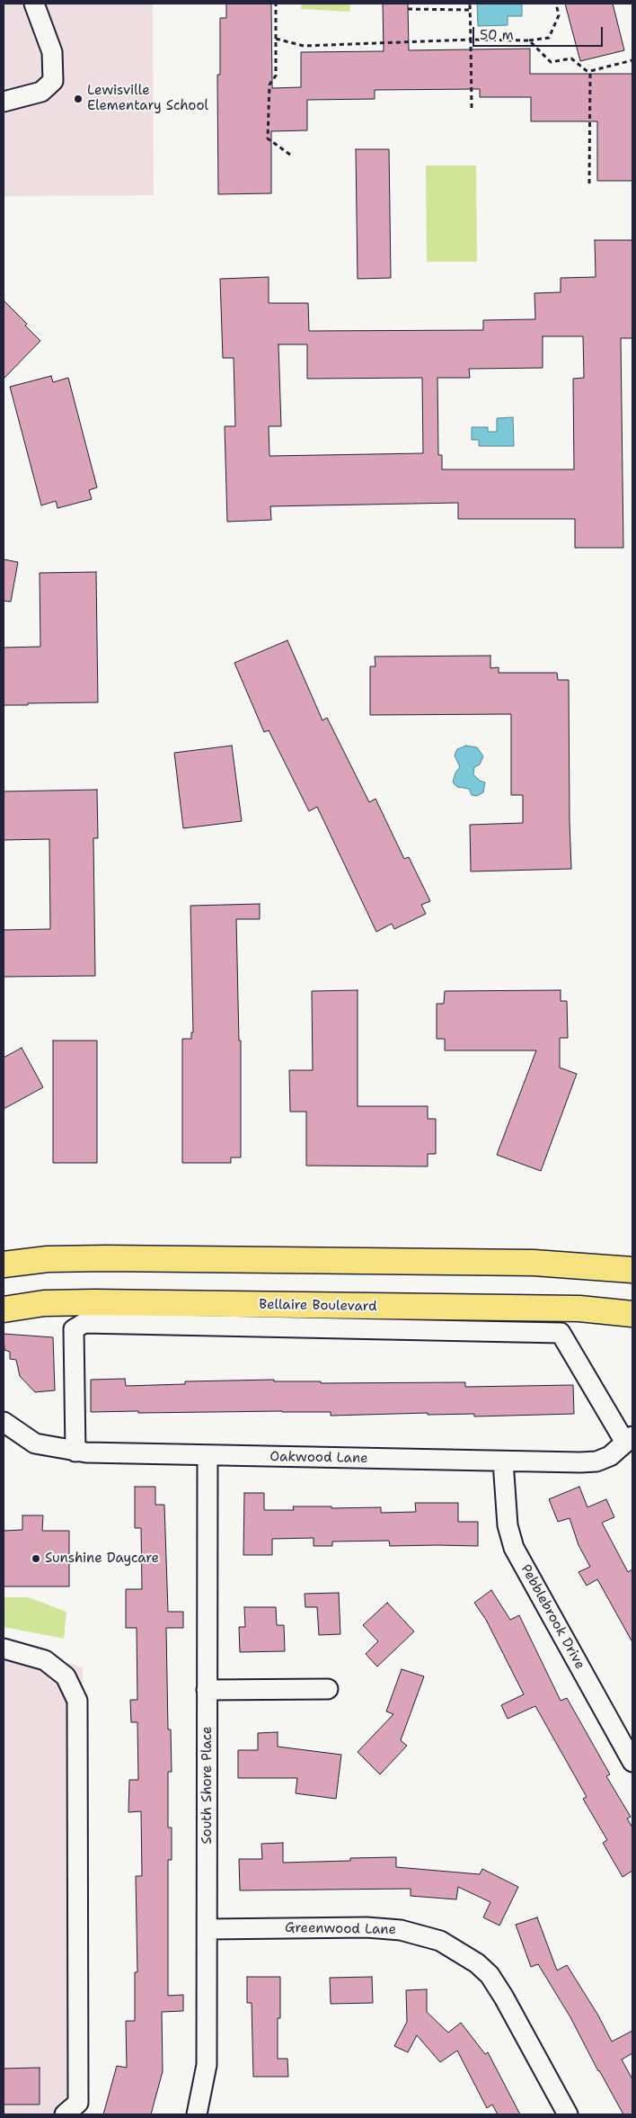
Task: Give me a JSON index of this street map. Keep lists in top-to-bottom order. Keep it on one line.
{"streets":{"main road":["Bellaire Boulevard"],"street":["Oakwood Lane","Pebblebrook Drive","South Shore Place","Greenwood Lane"]},"crossings":[["Oakwood Lane","Pebblebrook Drive"],["Oakwood Lane","South Shore Place"],["South Shore Place","Greenwood Lane"]],"places":["Lewisville Elementary School","Sunshine Daycare"],"scale_bar":"50 m"}
